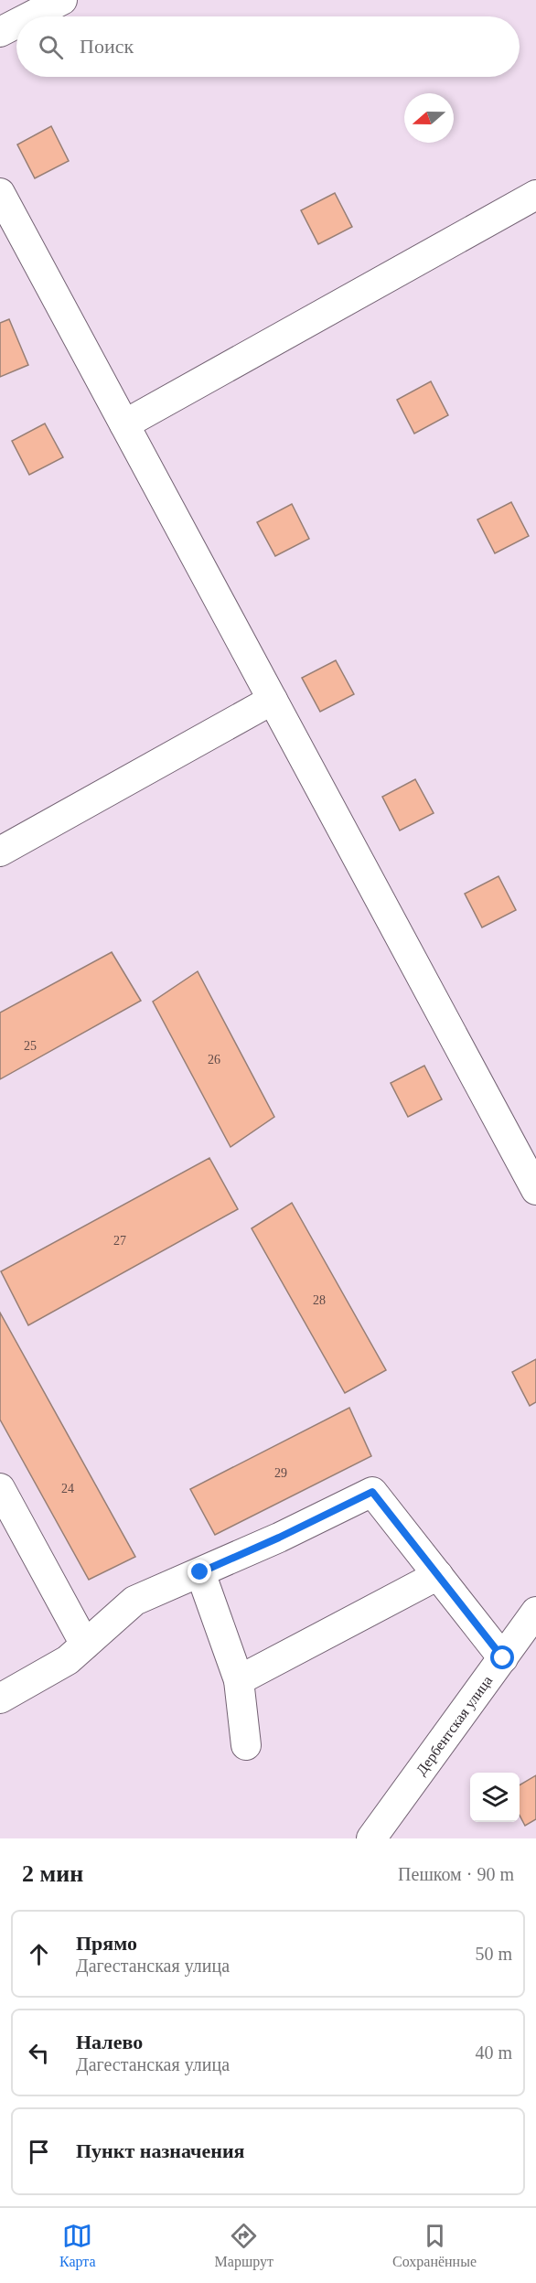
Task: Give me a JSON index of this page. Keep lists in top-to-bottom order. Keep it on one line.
{"streets":{"street":["Дербентская улица"]},"house_numbers":["25","26","27","28","29","24"],"north":"left","page":{"search":"Поиск","heading":["2 мин","Пешком · 90 m"],"list":[["Прямо","Дагестанская улица","50 m"],["Налево","Дагестанская улица","40 m"],"Пункт назначения"],"nav":["Карта","Маршрут","Сохранённые"]}}
